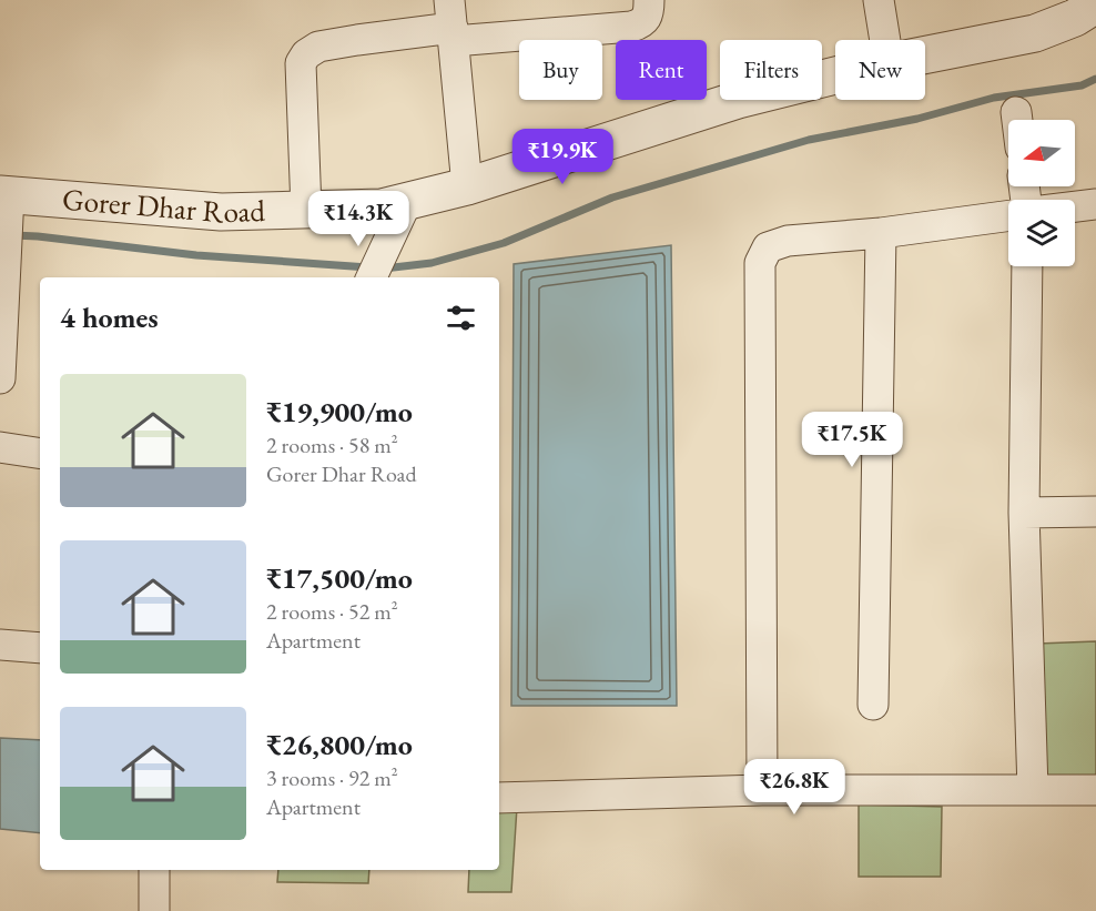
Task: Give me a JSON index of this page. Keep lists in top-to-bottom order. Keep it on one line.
{"streets":{"street":["Gorer Dhar Road"]},"north":"left","page":{"chip":["Buy","Rent","Filters","New"],"price":["₹19.9K","₹14.3K","₹17.5K","₹26.8K"],"heading":"4 homes","list":[{"name":"₹19,900/mo","note":"2 rooms · 58 m² · Gorer Dhar Road"},{"name":"₹17,500/mo","note":"2 rooms · 52 m² · Apartment"},{"name":"₹26,800/mo","note":"3 rooms · 92 m² · Apartment"}]}}
